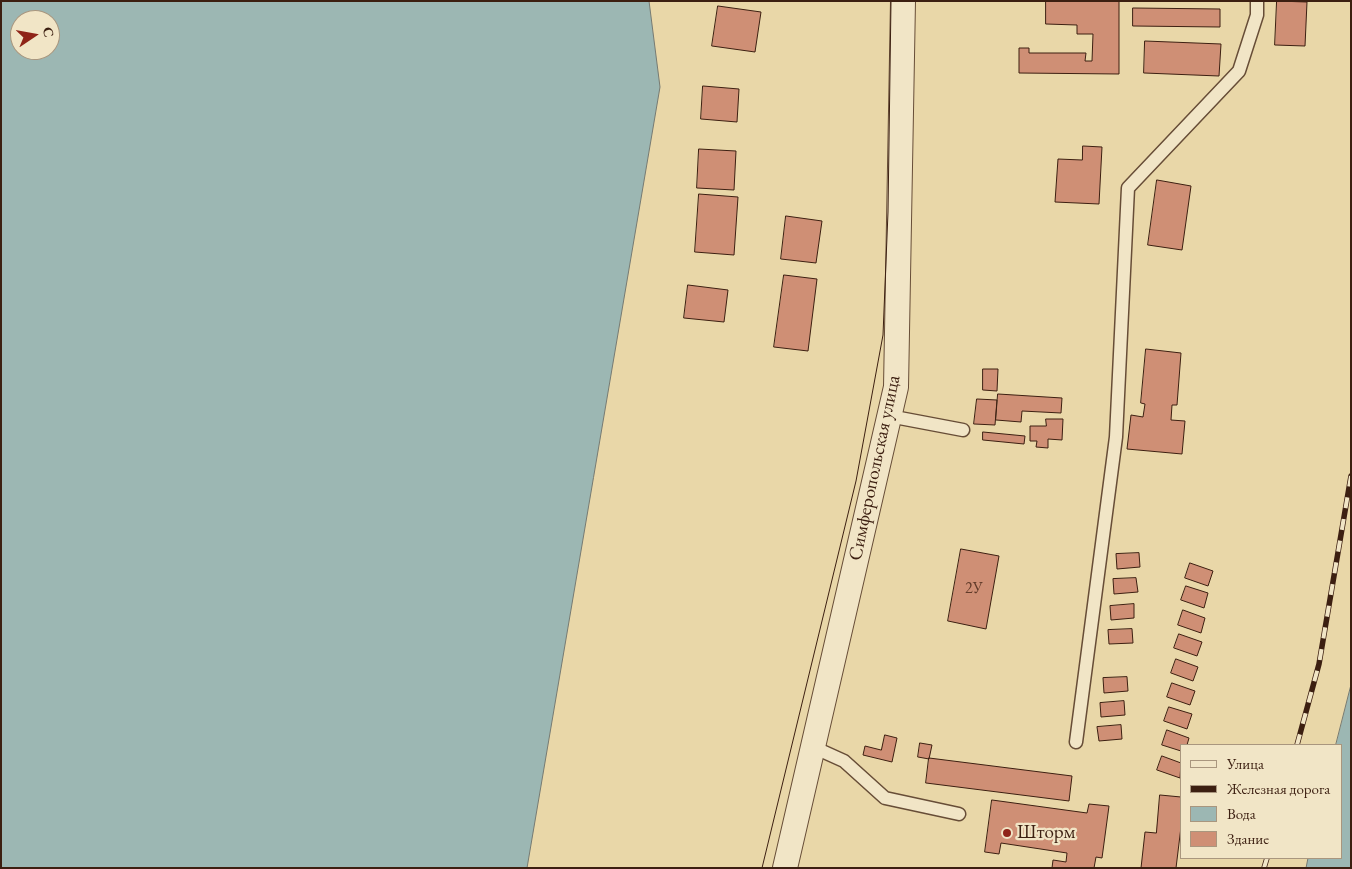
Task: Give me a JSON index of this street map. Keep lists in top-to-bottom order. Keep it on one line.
{"streets":{"street":["Симферопольская улица"]},"places":["Шторм"],"house_numbers":["2У"],"legend":["Улица","Железная дорога","Вода","Здание"],"north":"right"}
